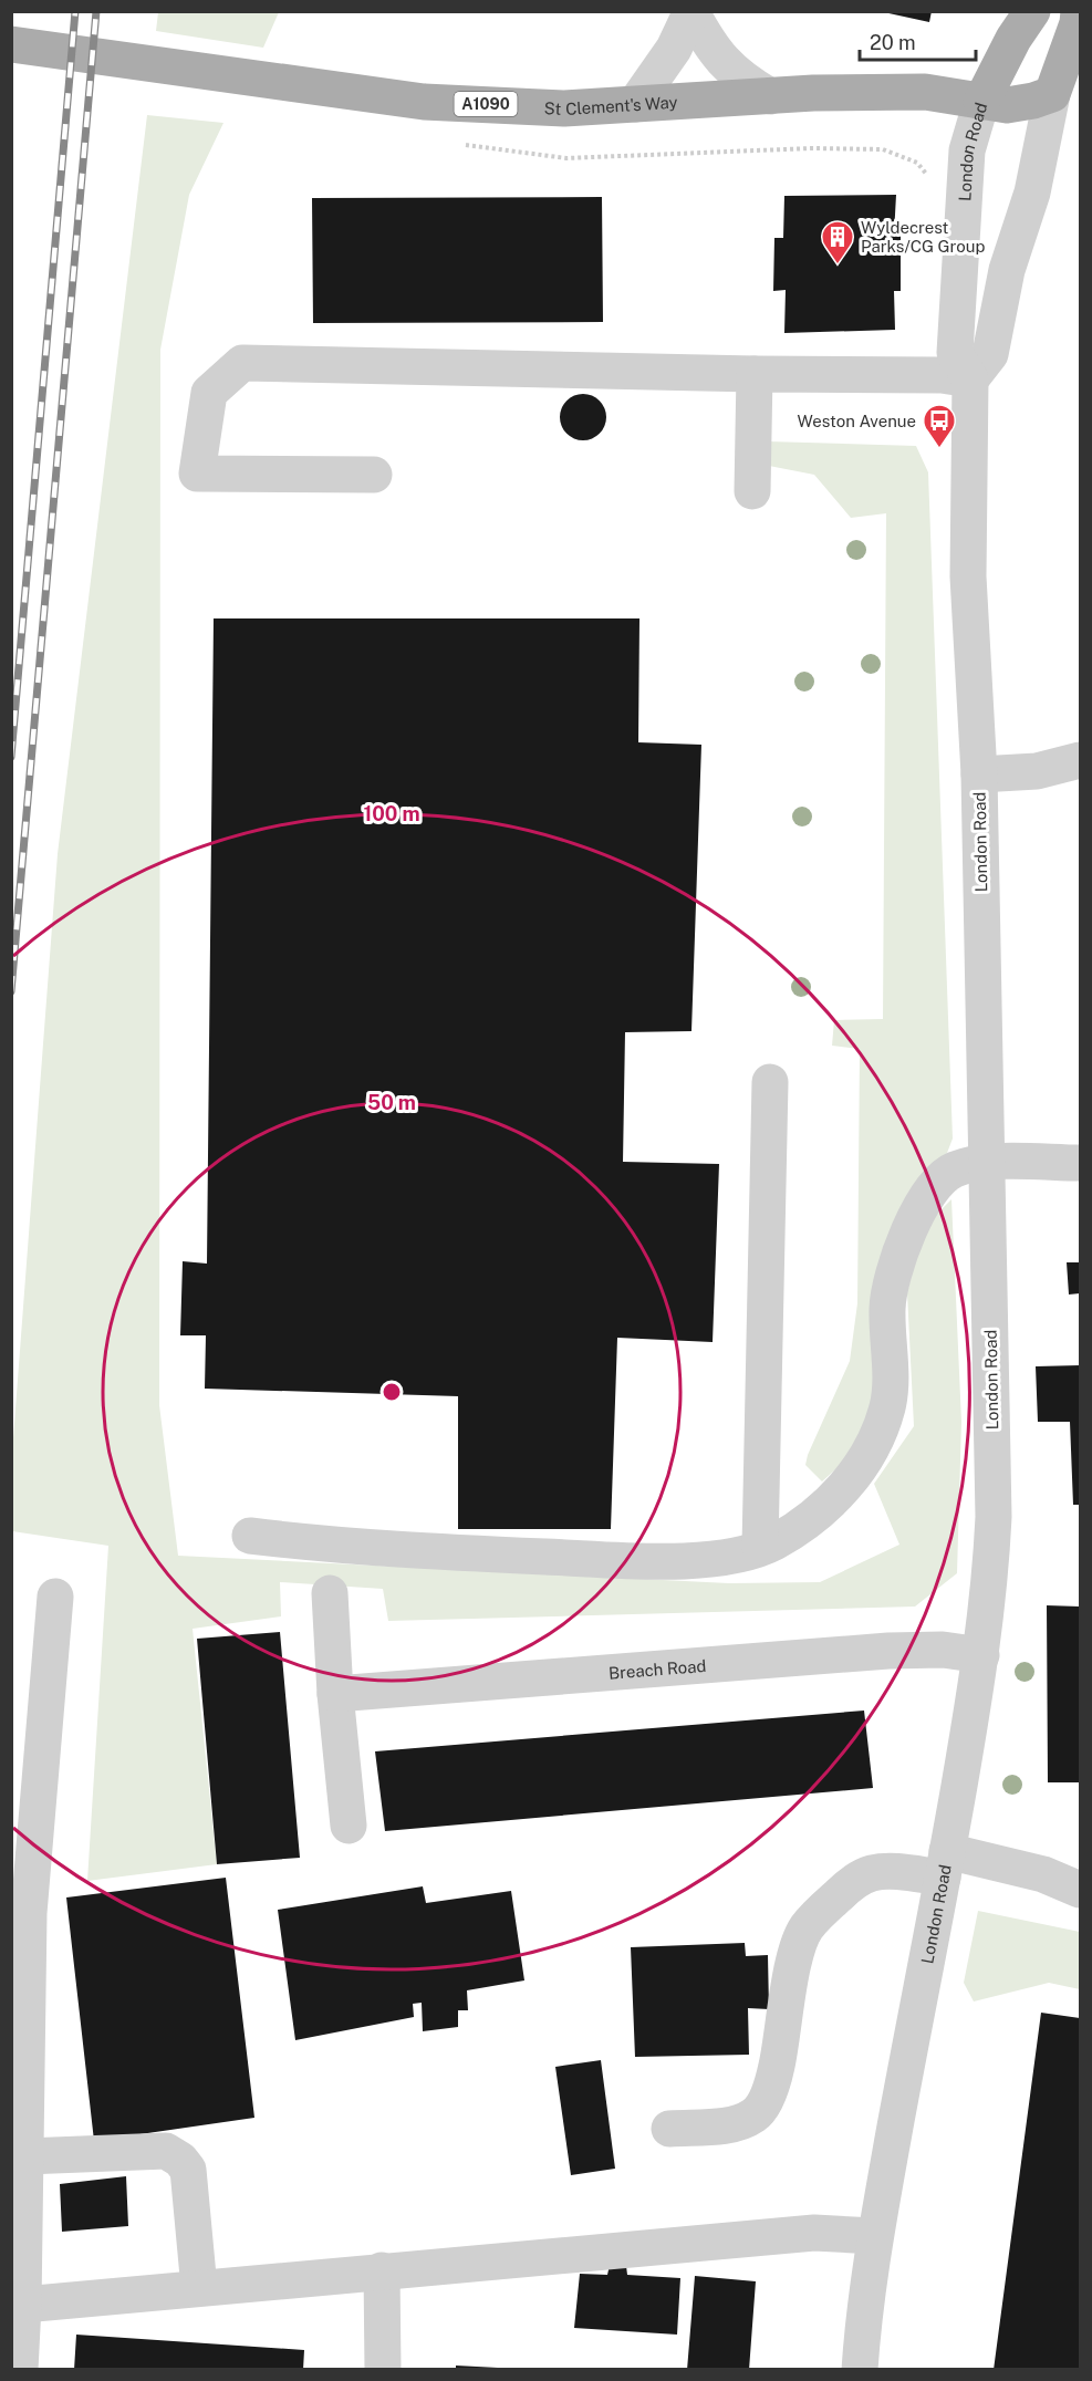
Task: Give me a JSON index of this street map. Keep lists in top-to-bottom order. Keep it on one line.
{"streets":{"main road":["A1090","St Clement's Way","London Road"],"street":["Breach Road"]},"crossings":[["St Clement's Way","London Road"],["London Road","Breach Road"]],"places":{"building":["Wyldecrest Parks/CG Group"],"bus stop":["Weston Avenue"]},"scale_bar":"20 m","rings":["100 m","50 m"]}
